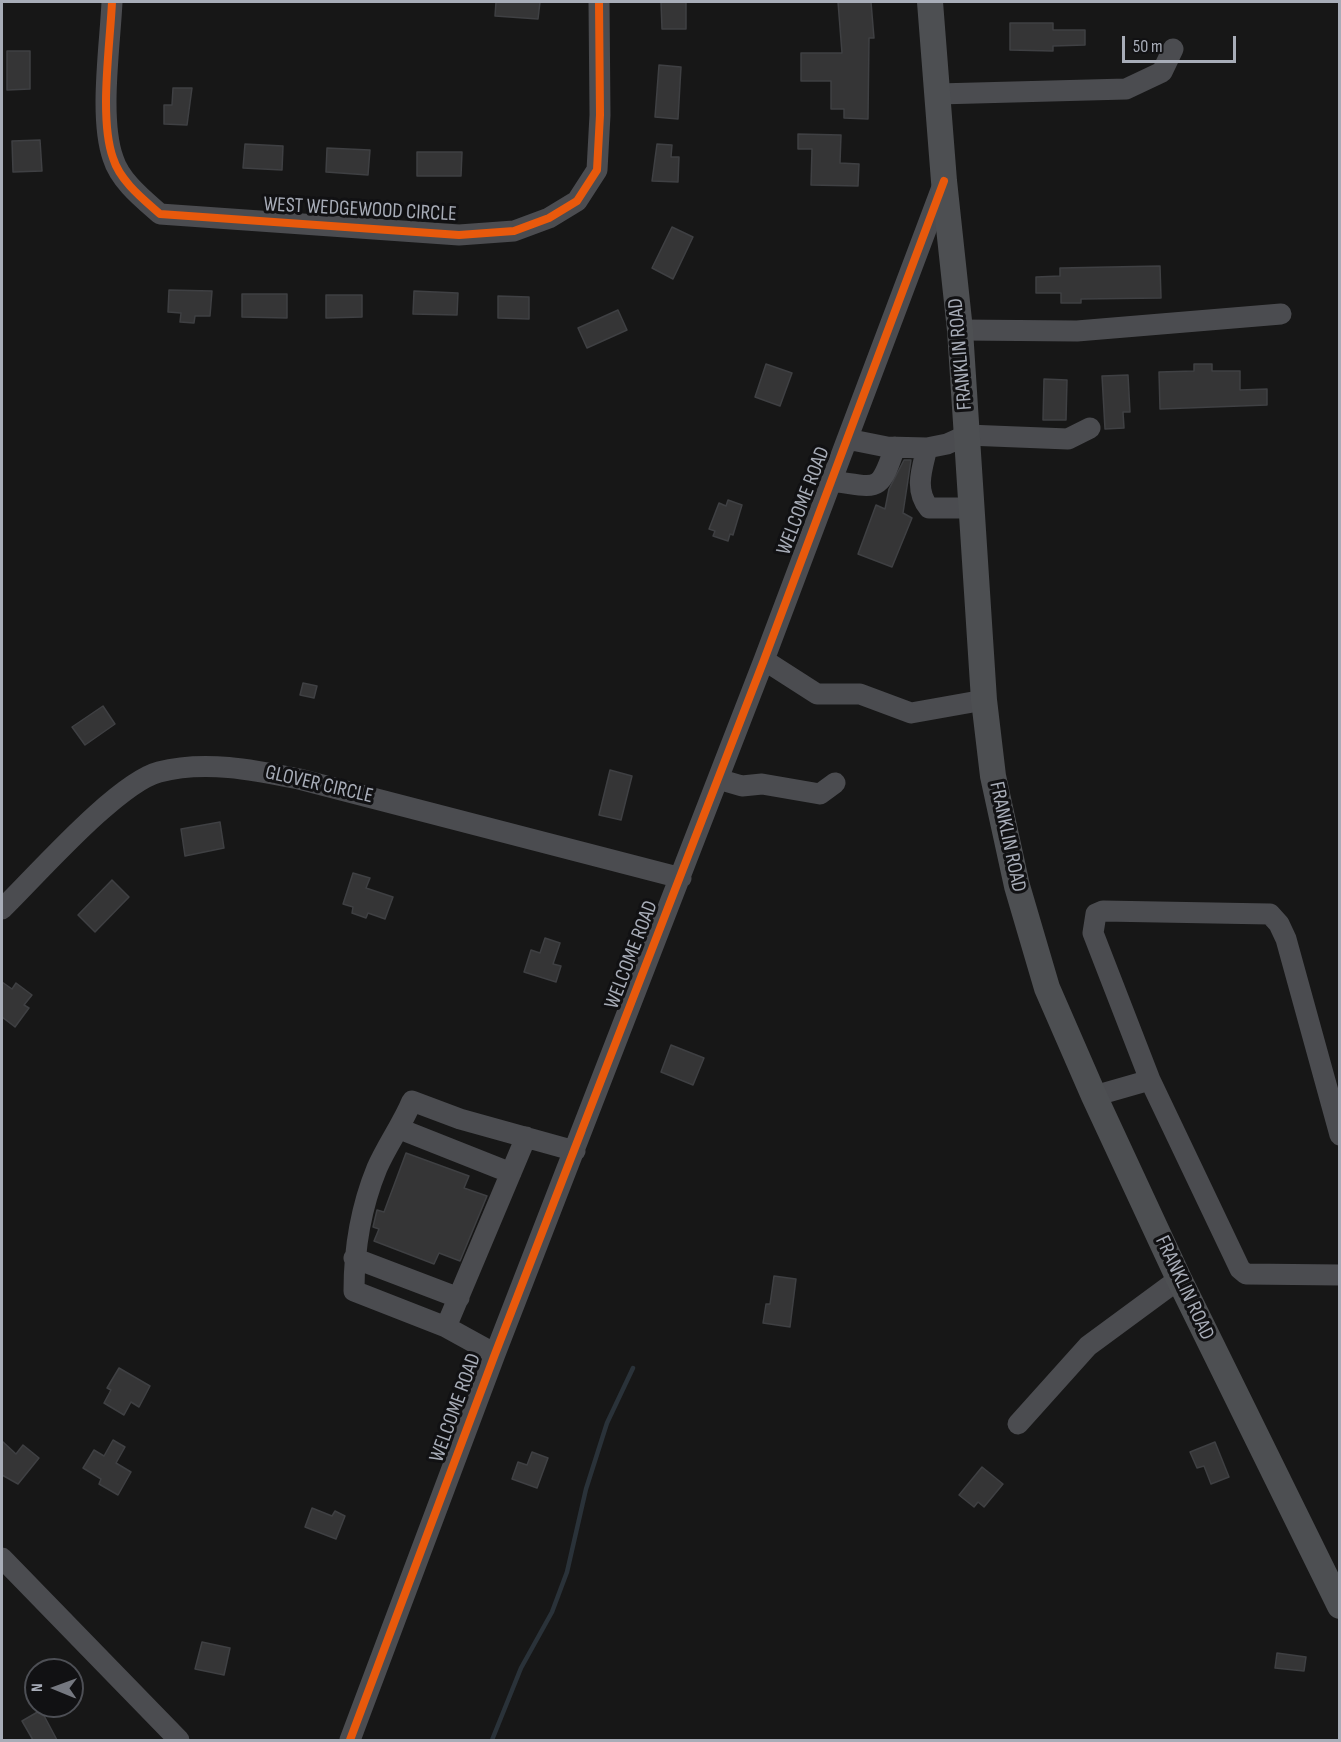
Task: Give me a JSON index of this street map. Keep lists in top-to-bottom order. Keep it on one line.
{"streets":{"main road":["FRANKLIN ROAD"],"street":["WEST WEDGEWOOD CIRCLE","WELCOME ROAD","GLOVER CIRCLE"]},"crossings":[["FRANKLIN ROAD","WELCOME ROAD"],["WELCOME ROAD","GLOVER CIRCLE"]],"scale_bar":"50 m","north":"left"}
